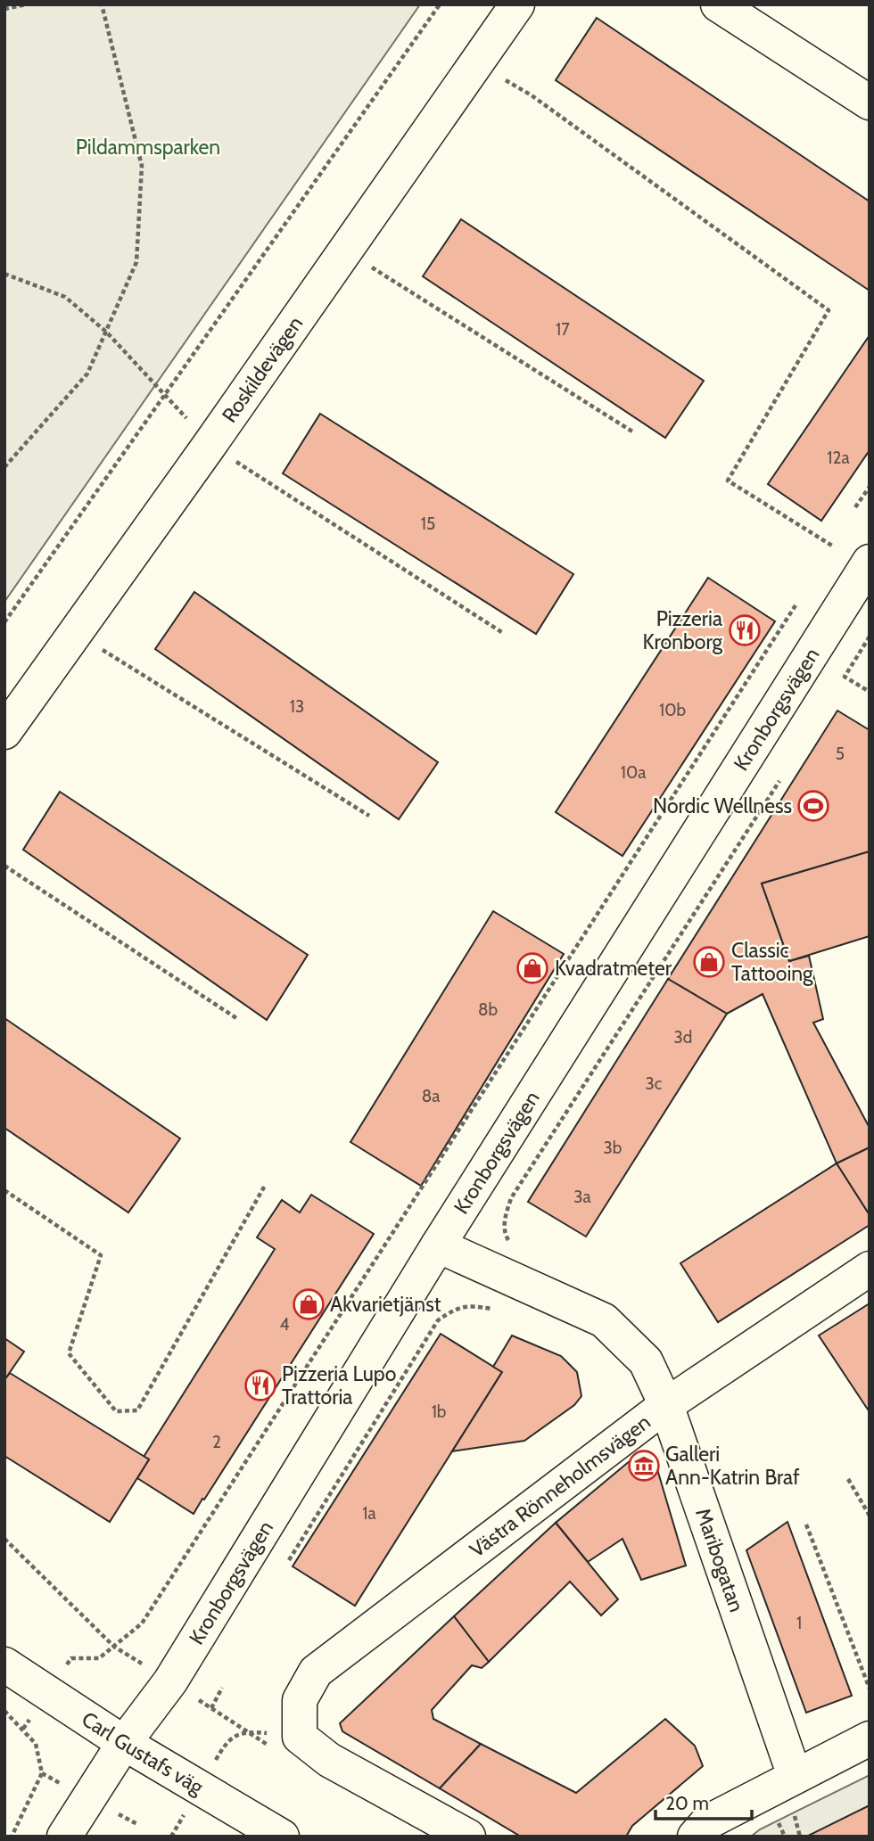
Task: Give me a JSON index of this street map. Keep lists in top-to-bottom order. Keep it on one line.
{"streets":{"street":["Roskildevägen","Kronborgsvägen","Västra Rönneholmsvägen","Maribogatan","Carl Gustafs väg"]},"crossings":[["Kronborgsvägen","Maribogatan"],["Kronborgsvägen","Carl Gustafs väg"],["Västra Rönneholmsvägen","Maribogatan"]],"parks":["Pildammsparken"],"places":{"restaurant":["Pizzeria Kronborg","Pizzeria Lupo Trattoria"],"sports":["Nordic Wellness"],"shop":["Classic Tattooing","Kvadratmeter","Akvarietjänst"],"museum":["Galleri Ann-Katrin Braf"]},"house_numbers":["17","12a","15","13","10b","5","10a","8b","3d","3c","8a","3b","3a","4","1b","2","1a","1"],"scale_bar":"20 m"}
